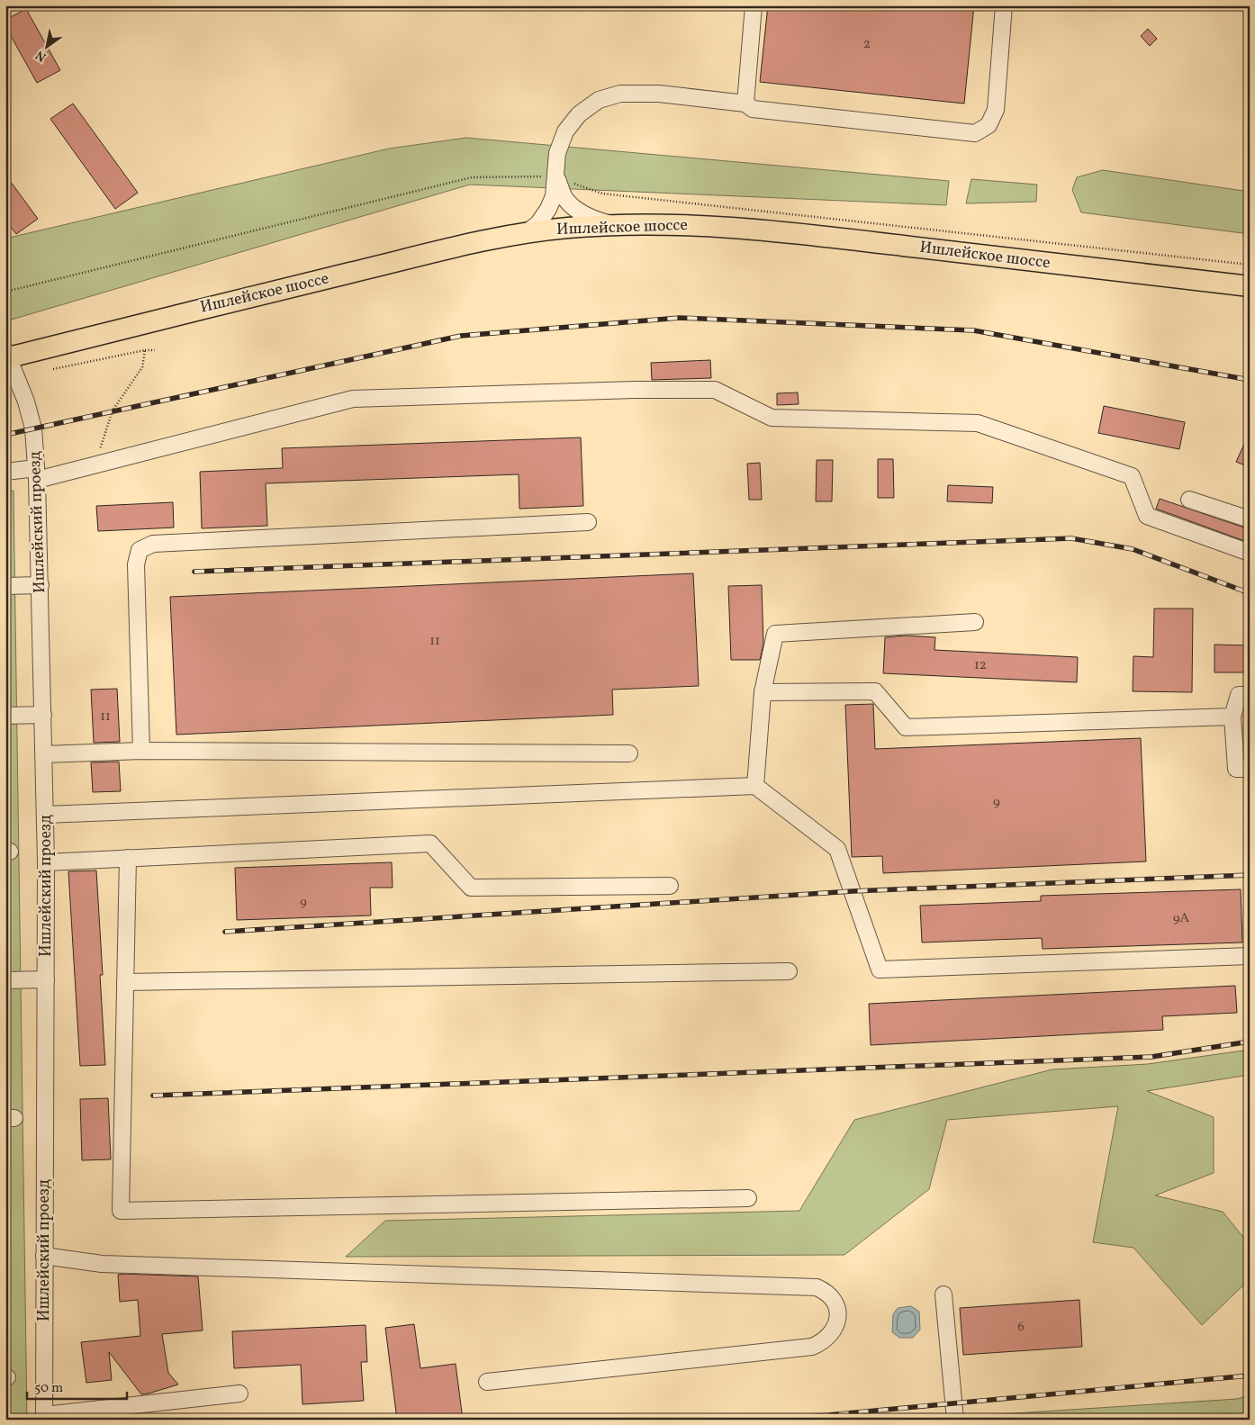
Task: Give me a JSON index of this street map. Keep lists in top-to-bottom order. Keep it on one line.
{"streets":{"main road":["Ишлейское шоссе"],"street":["Ишлейский проезд"]},"crossings":[["Ишлейское шоссе","Ишлейский проезд"]],"house_numbers":["2","11","12","11","9","9","9А","6"],"scale_bar":"50 m","north":"bottom left"}
